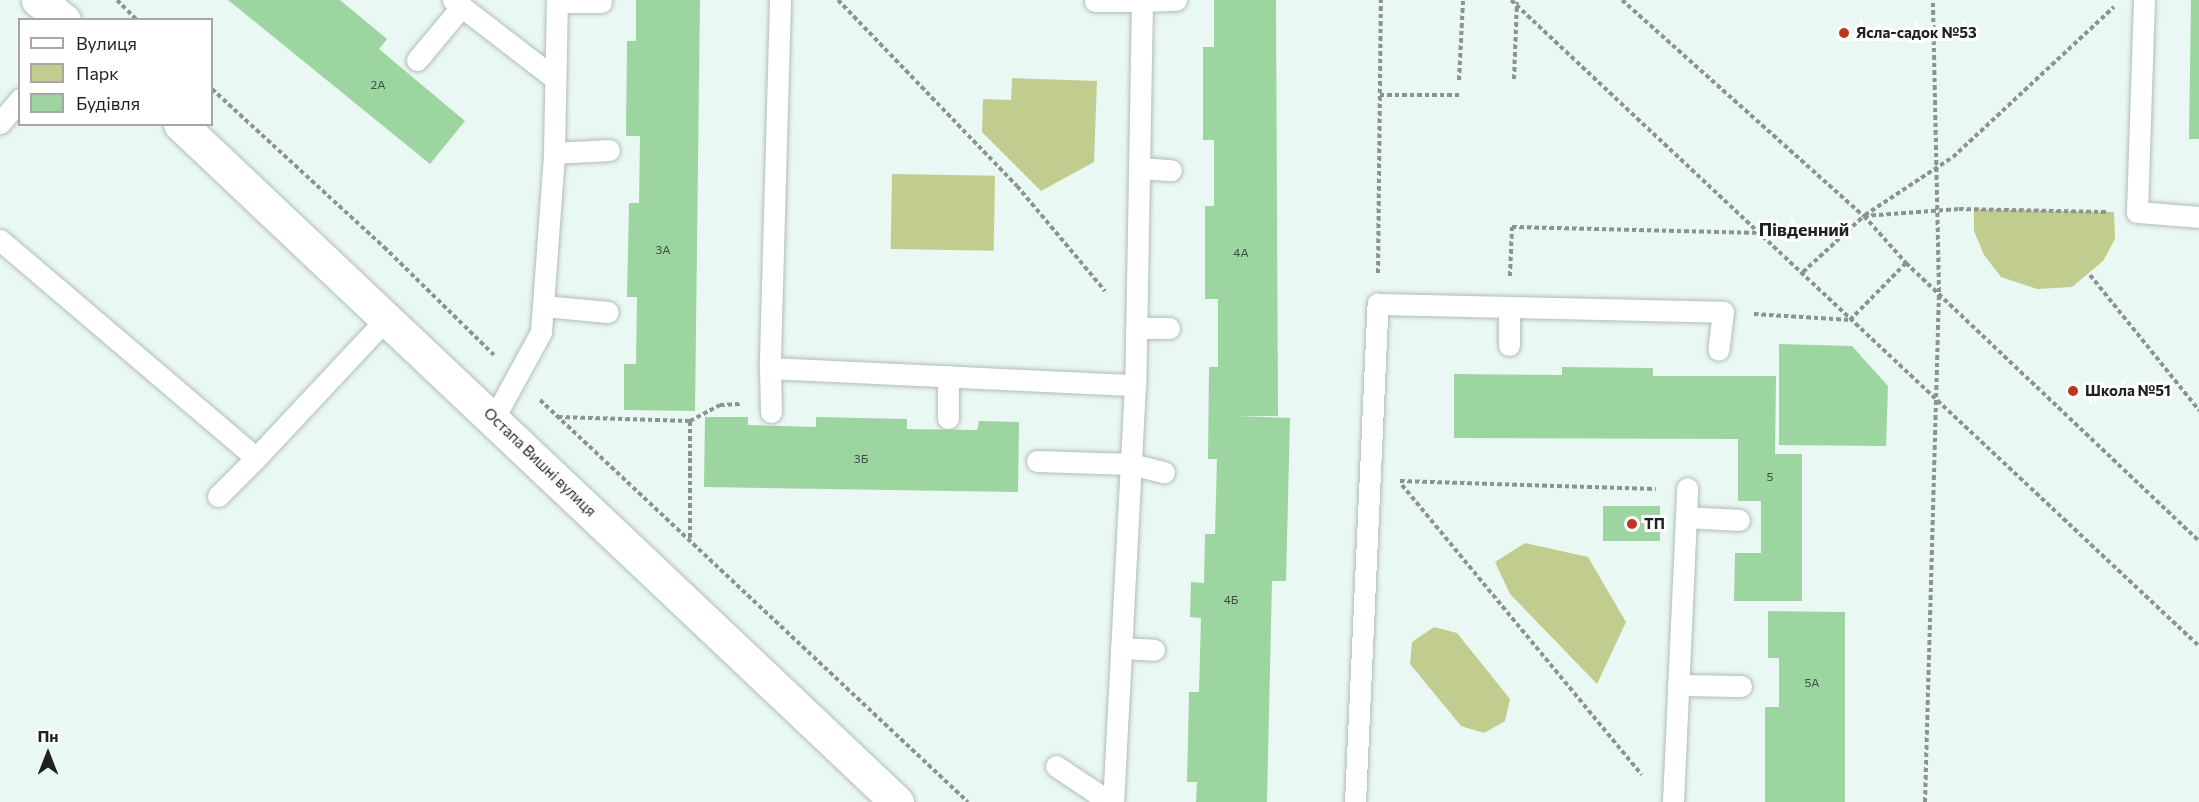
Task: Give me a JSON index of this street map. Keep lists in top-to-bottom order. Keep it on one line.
{"streets":{"street":["Остапа Вишні вулиця"]},"districts":["Південний"],"places":["Ясла-садок №53","Школа №51","ТП"],"house_numbers":["2А","3А","4А","3Б","5","4Б","5А"],"legend":["Вулиця","Парк","Будівля"],"north":"top"}
